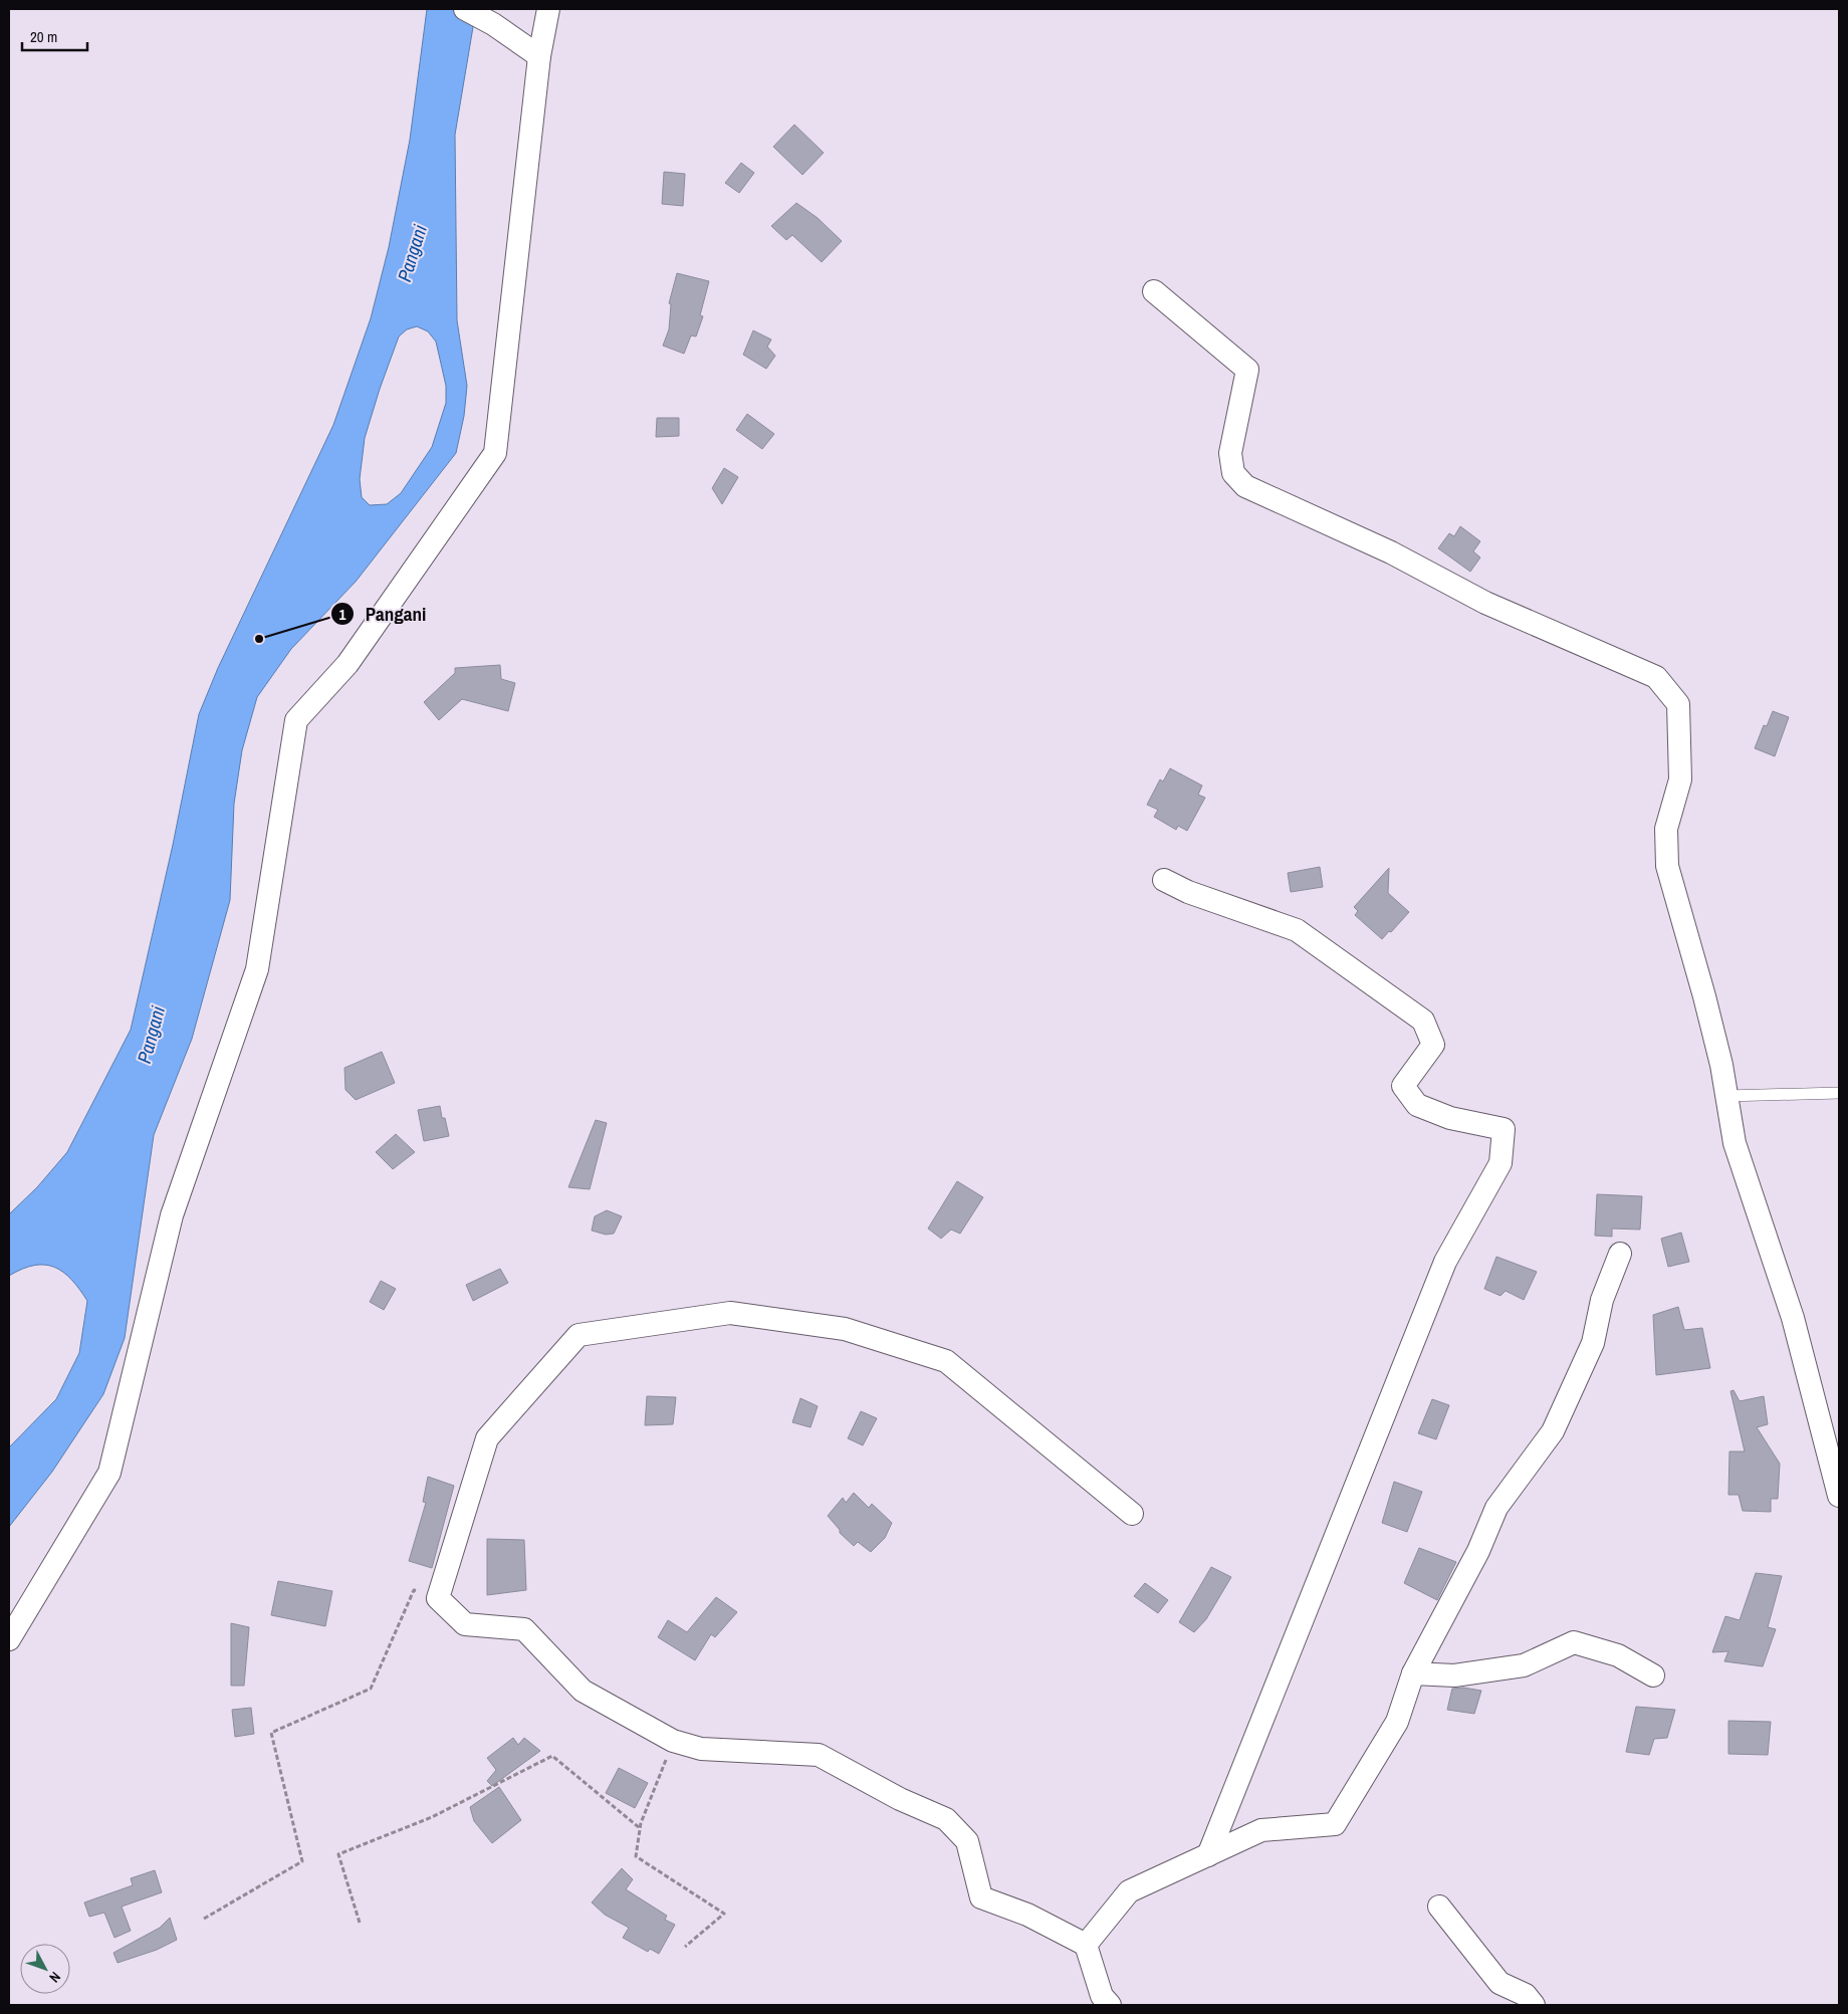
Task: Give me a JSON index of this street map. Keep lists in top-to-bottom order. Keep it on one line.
{"water":["Pangani"],"places":["Pangani"],"scale_bar":"20 m","north":"bottom right"}
